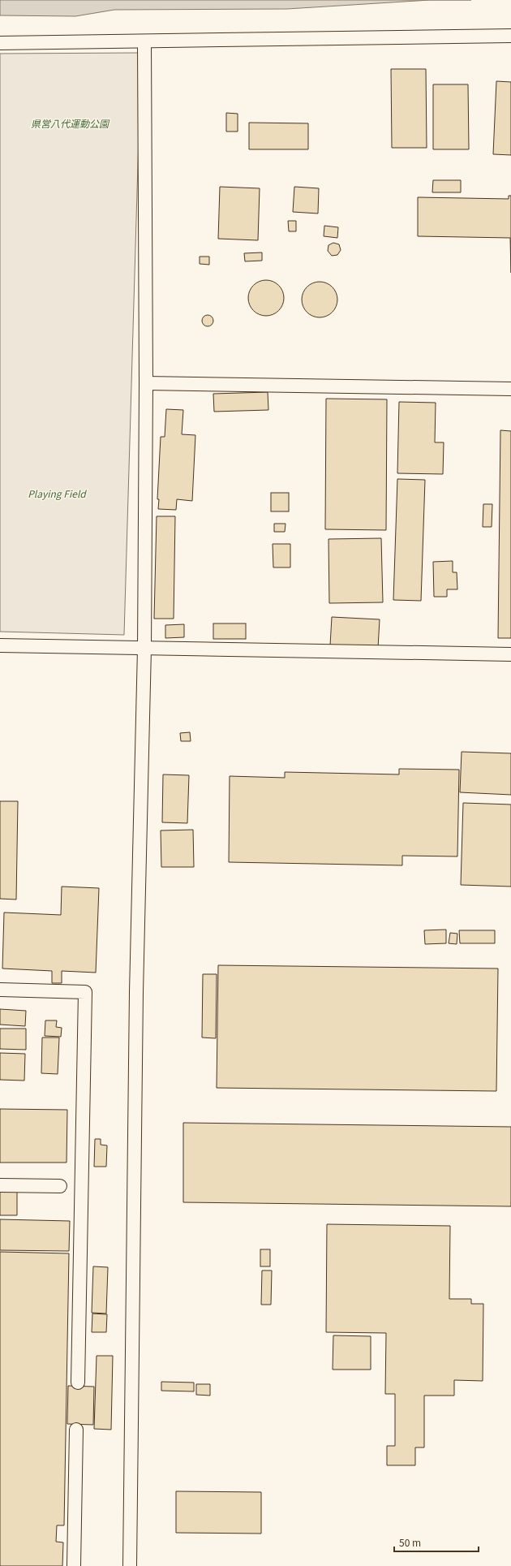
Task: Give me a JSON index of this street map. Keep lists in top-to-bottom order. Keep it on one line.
{"parks":["県営八代運動公園","Playing Field"],"scale_bar":"50 m"}
